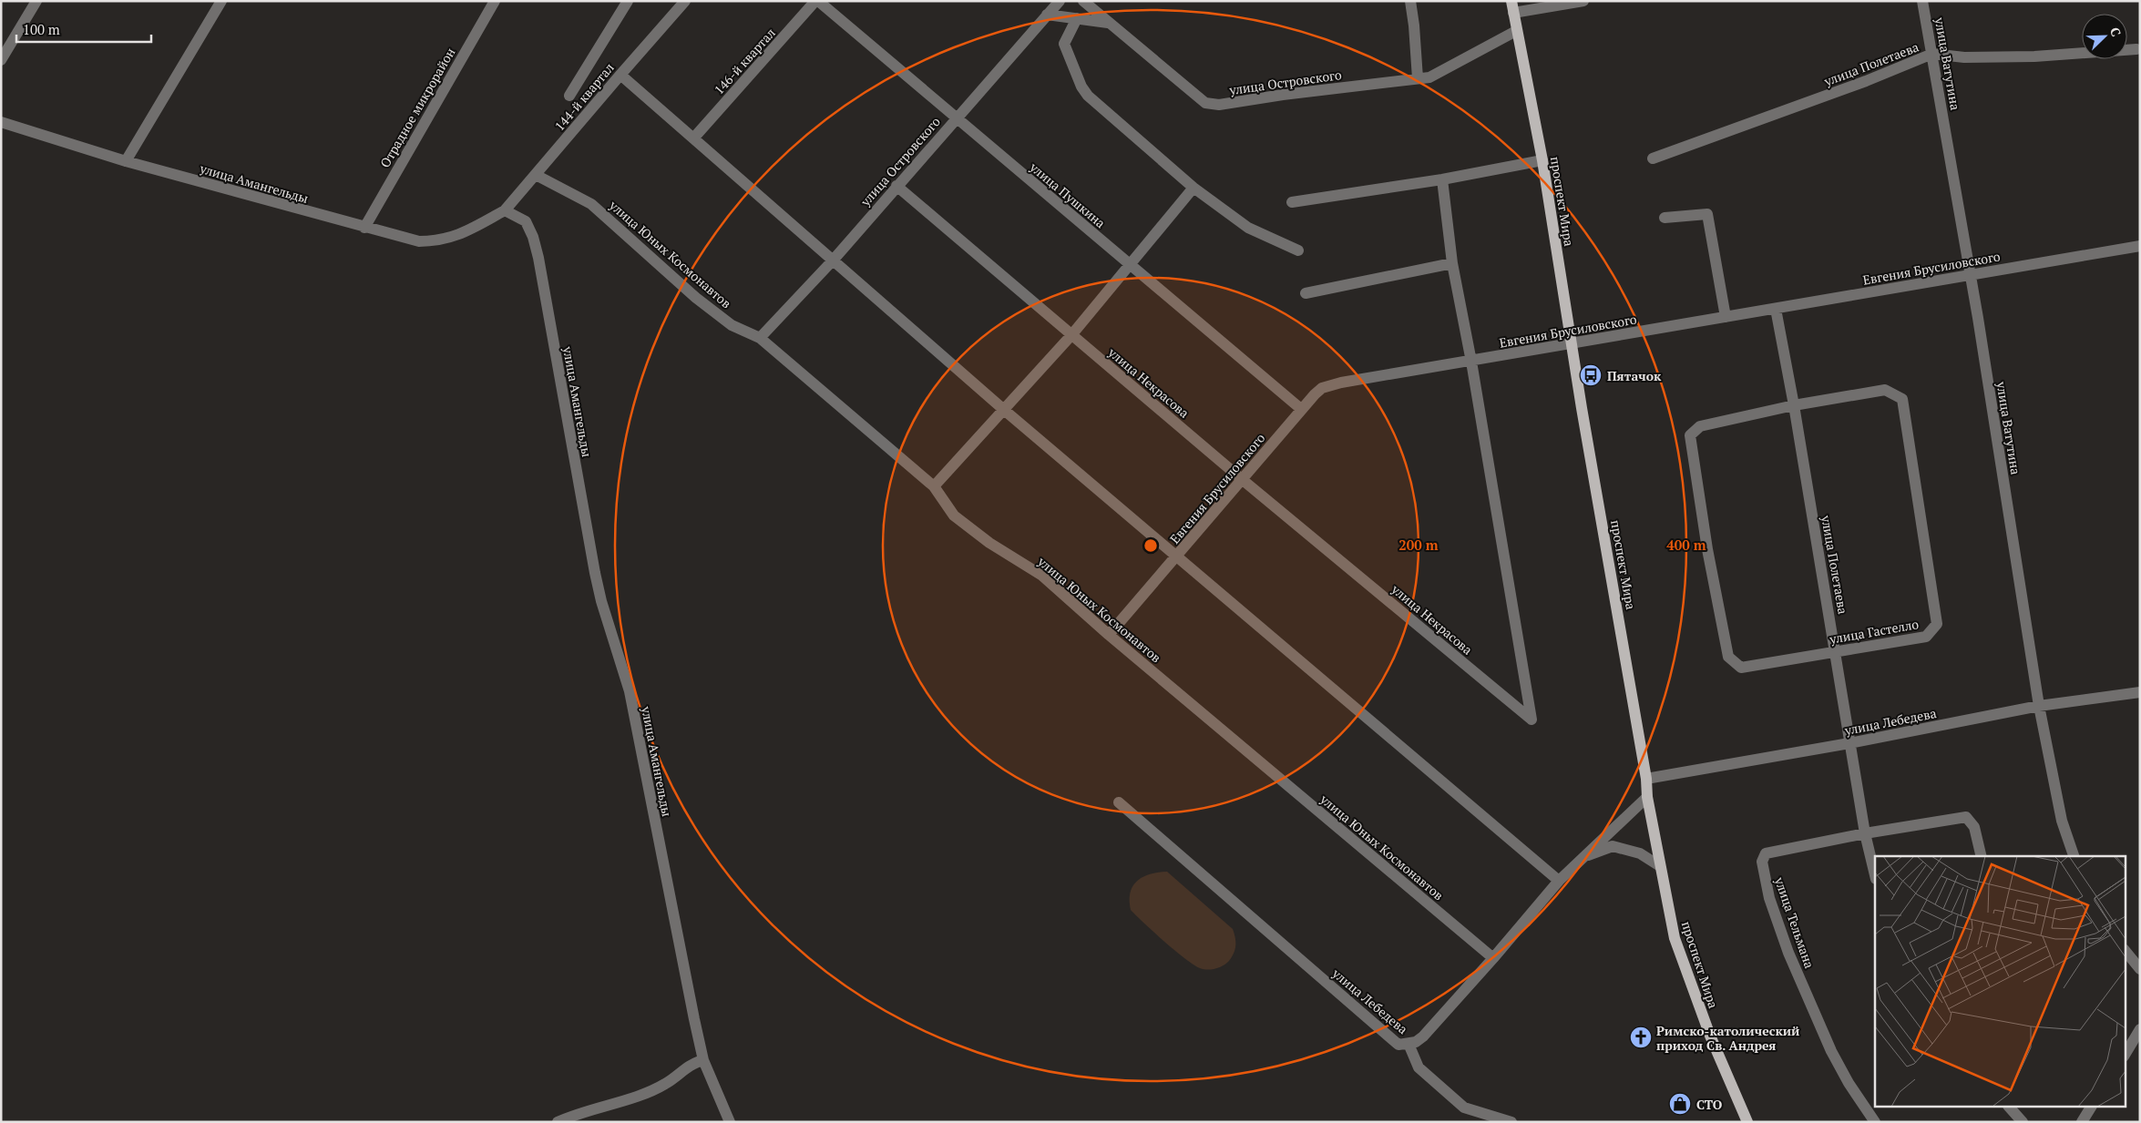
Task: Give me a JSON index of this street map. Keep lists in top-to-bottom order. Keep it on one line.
{"streets":{"main road":["проспект Мира"],"street":["146-й квартал","улица Полетаева","улица Ватутина","улица Островского","144-й квартал","Отрадное микрорайон","улица Амангельды","улица Пушкина","улица Юных Космонавтов","Евгения Брусиловского","улица Некрасова","улица Гастелло","улица Лебедева","улица Тельмана"]},"crossings":[["146-й квартал","улица Пушкина"],["улица Полетаева","улица Ватутина"],["улица Полетаева","Евгения Брусиловского"],["улица Полетаева","улица Гастелло"],["улица Полетаева","улица Лебедева"],["улица Полетаева","улица Тельмана"],["улица Ватутина","Евгения Брусиловского"],["улица Ватутина","улица Лебедева"],["улица Островского","улица Пушкина"],["улица Островского","проспект Мира"],["улица Островского","улица Юных Космонавтов"],["улица Островского","улица Некрасова"],["144-й квартал","улица Амангельды"],["144-й квартал","улица Юных Космонавтов"],["Отрадное микрорайон","улица Амангельды"],["улица Пушкина","Евгения Брусиловского"],["проспект Мира","Евгения Брусиловского"],["проспект Мира","улица Лебедева"],["улица Юных Космонавтов","Евгения Брусиловского"],["улица Юных Космонавтов","улица Лебедева"],["Евгения Брусиловского","улица Некрасова"]],"places":{"bus stop":["Пятачок"],"church":["Римско-католический приход Св. Андрея"],"shop":["СТО"]},"scale_bar":"100 m","north":"top right","rings":["200 m","400 m"]}
